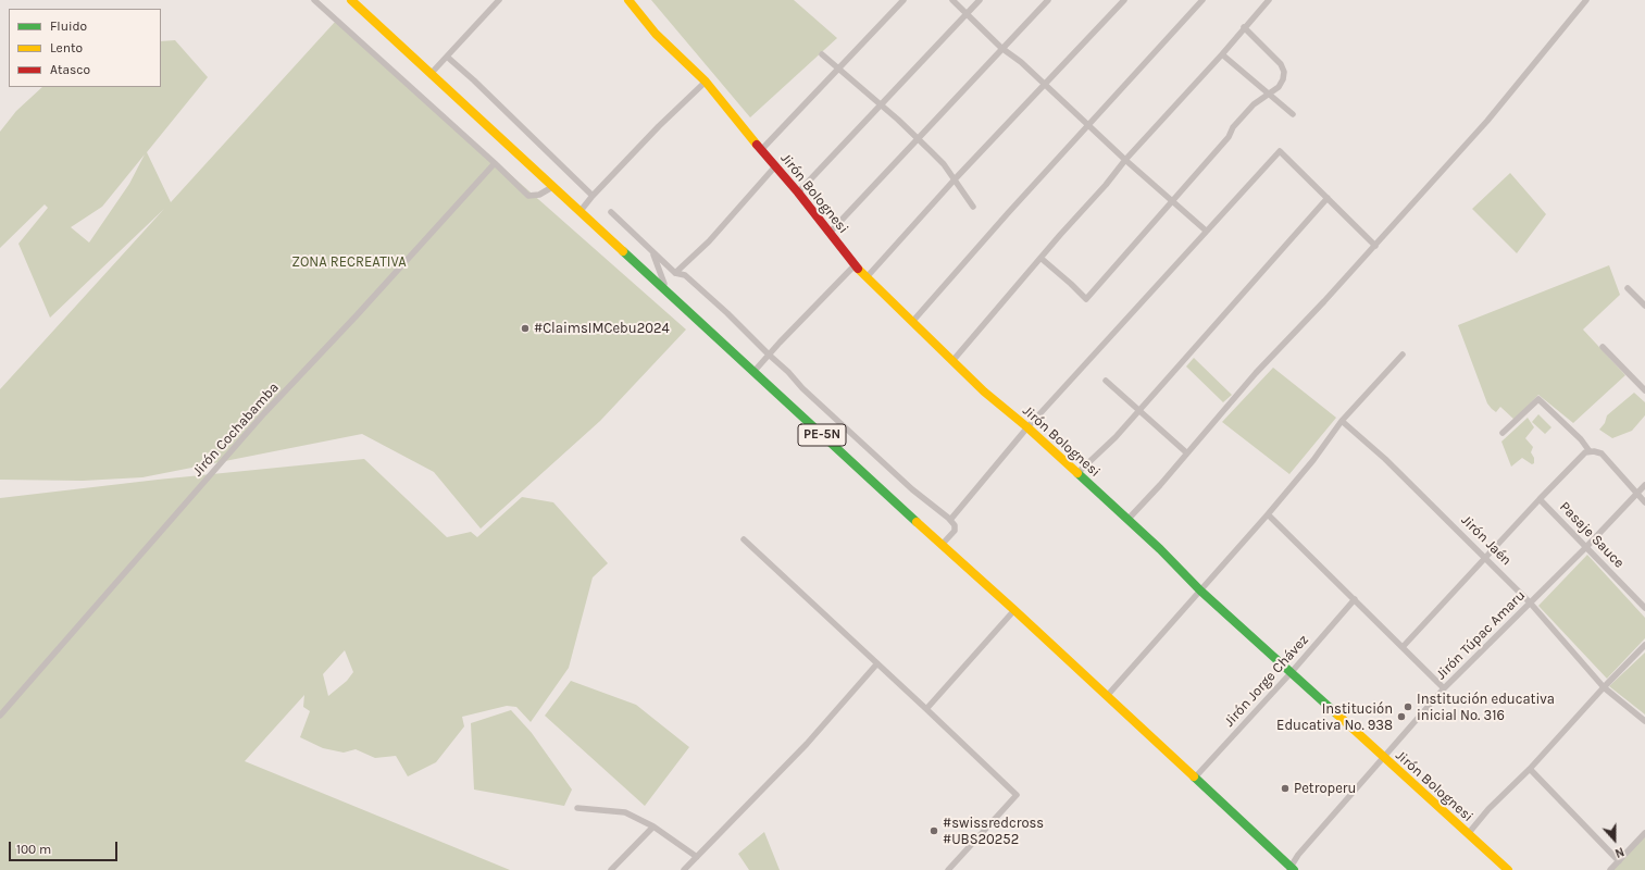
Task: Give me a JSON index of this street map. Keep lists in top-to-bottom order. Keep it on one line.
{"streets":{"main road":["Jirón Bolognesi","PE-5N"],"street":["Jirón Cochabamba","Pasaje Sauce","Jirón Jaén","Jirón Túpac Amaru","Jirón Jorge Chávez"]},"crossings":[["Jirón Bolognesi","Jirón Túpac Amaru"],["Jirón Bolognesi","Jirón Jorge Chávez"],["PE-5N","Jirón Túpac Amaru"],["PE-5N","Jirón Jorge Chávez"],["Pasaje Sauce","Jirón Túpac Amaru"],["Jirón Jaén","Jirón Túpac Amaru"]],"parks":["ZONA RECREATIVA"],"places":["#ClaimsIMCebu2024","Institución educativa inicial No. 316","Institución Educativa No. 938","Petroperu","#swissredcross #UBS20252"],"legend":["Fluido","Lento","Atasco"],"scale_bar":"100 m","north":"bottom"}
